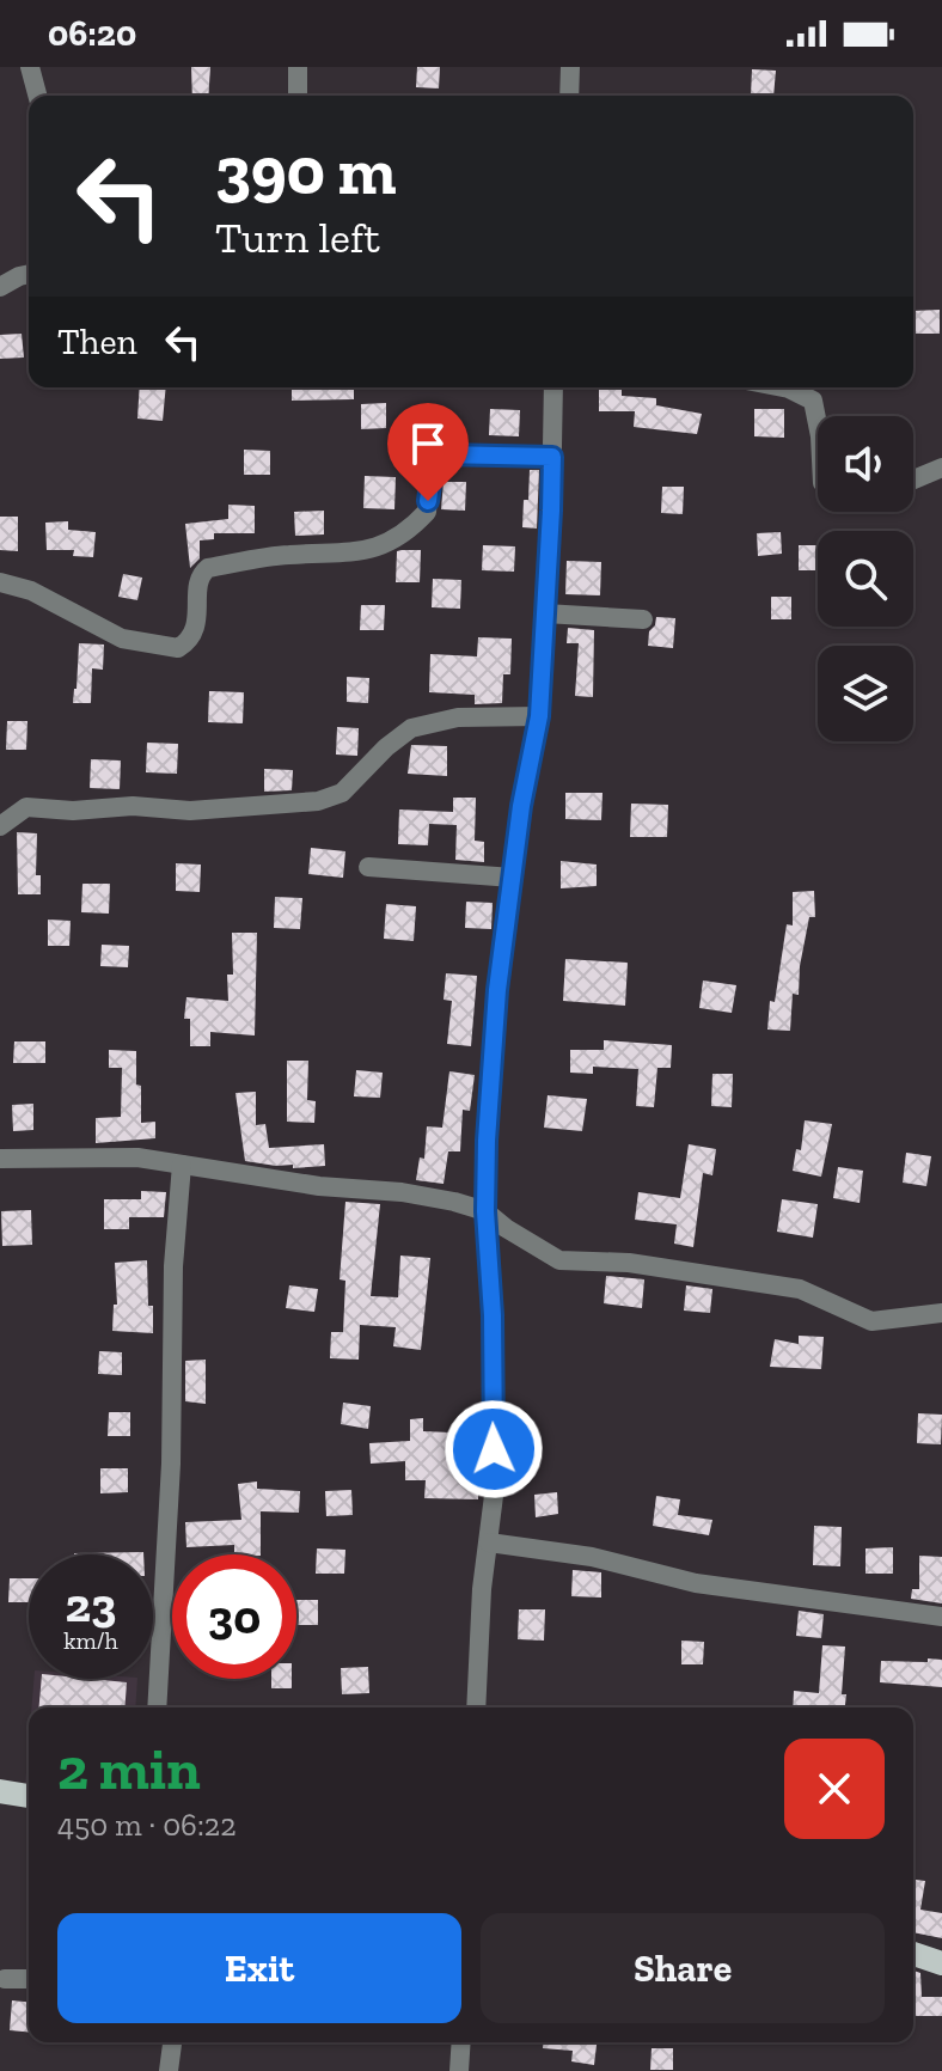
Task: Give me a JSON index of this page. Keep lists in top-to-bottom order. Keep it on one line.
{"page":{"status":"06:20","turn":["390 m","Turn left"],"then":"Then","speed":"23 km/h","limit":"30","heading":["2 min","450 m · 06:22"],"buttons":["Exit","Share"]}}
